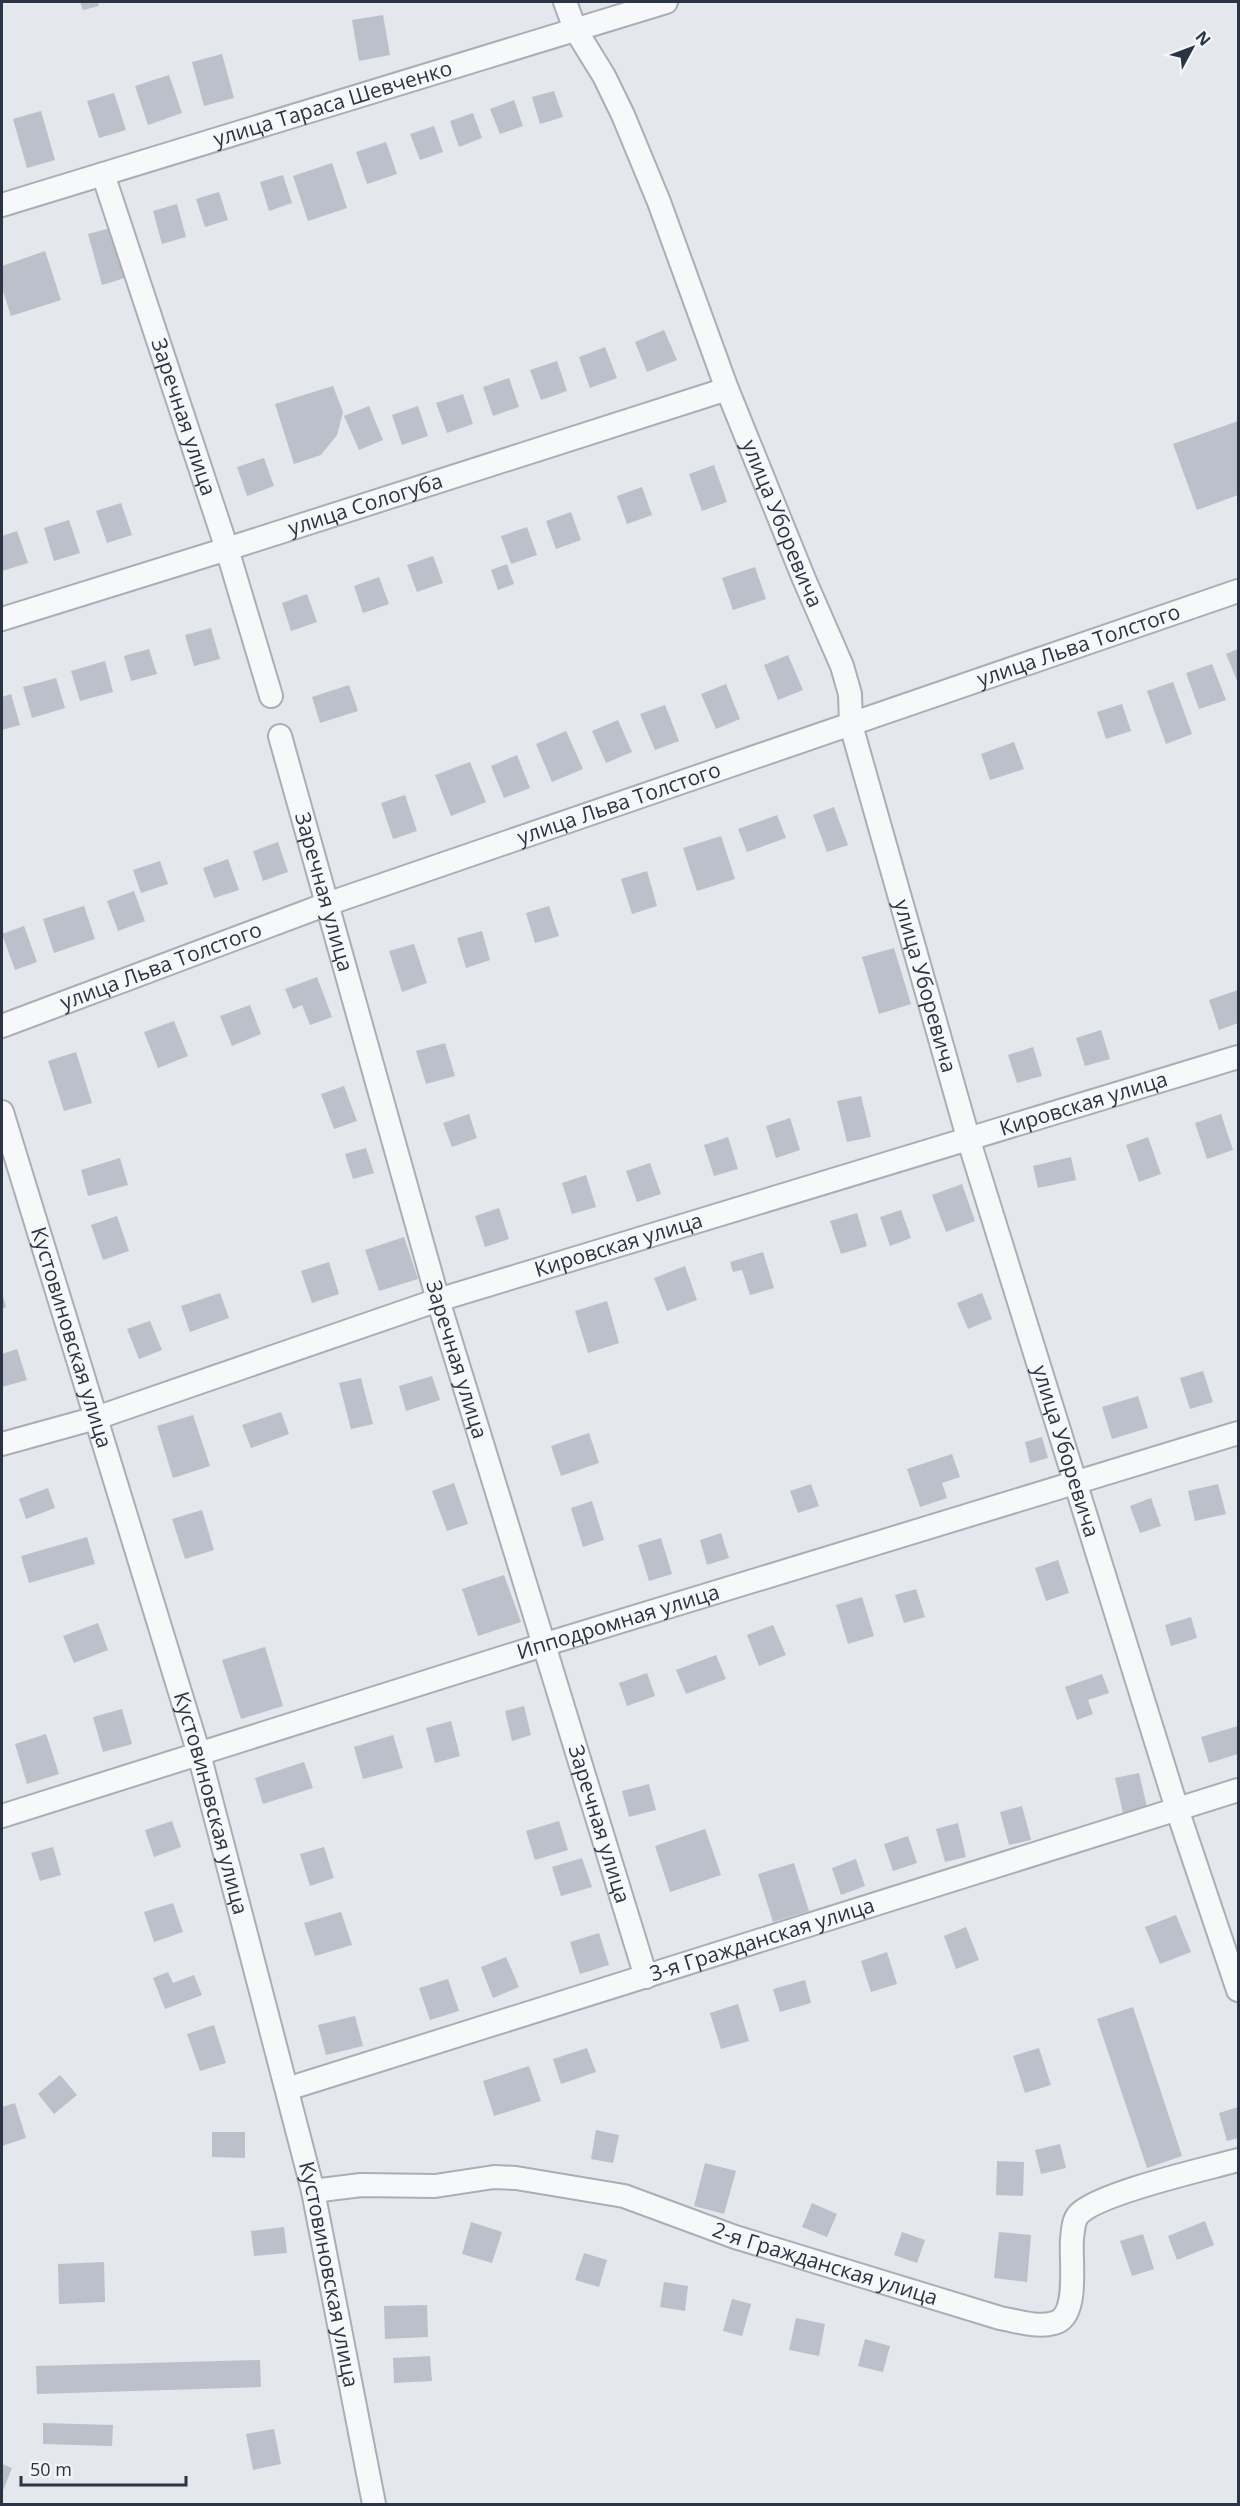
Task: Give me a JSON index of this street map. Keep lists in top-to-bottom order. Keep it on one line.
{"streets":{"street":["улица Тараса Шевченко","Заречная улица","улица Сологуба","улица Уборевича","улица Льва Толстого","Кировская улица","Кустовиновская улица","Ипподромная улица","3-я Гражданская улица","2-я Гражданская улица"]},"crossings":[["улица Тараса Шевченко","Заречная улица"],["улица Тараса Шевченко","улица Уборевича"],["Заречная улица","улица Сологуба"],["Заречная улица","улица Льва Толстого"],["Заречная улица","Кировская улица"],["Заречная улица","Ипподромная улица"],["Заречная улица","3-я Гражданская улица"],["улица Сологуба","улица Уборевича"],["улица Уборевича","улица Льва Толстого"],["улица Уборевича","Кировская улица"],["улица Уборевича","Ипподромная улица"],["улица Уборевича","3-я Гражданская улица"],["Кировская улица","Кустовиновская улица"],["Кустовиновская улица","Ипподромная улица"],["Кустовиновская улица","3-я Гражданская улица"],["Кустовиновская улица","2-я Гражданская улица"]],"scale_bar":"50 m","north":"top right"}
